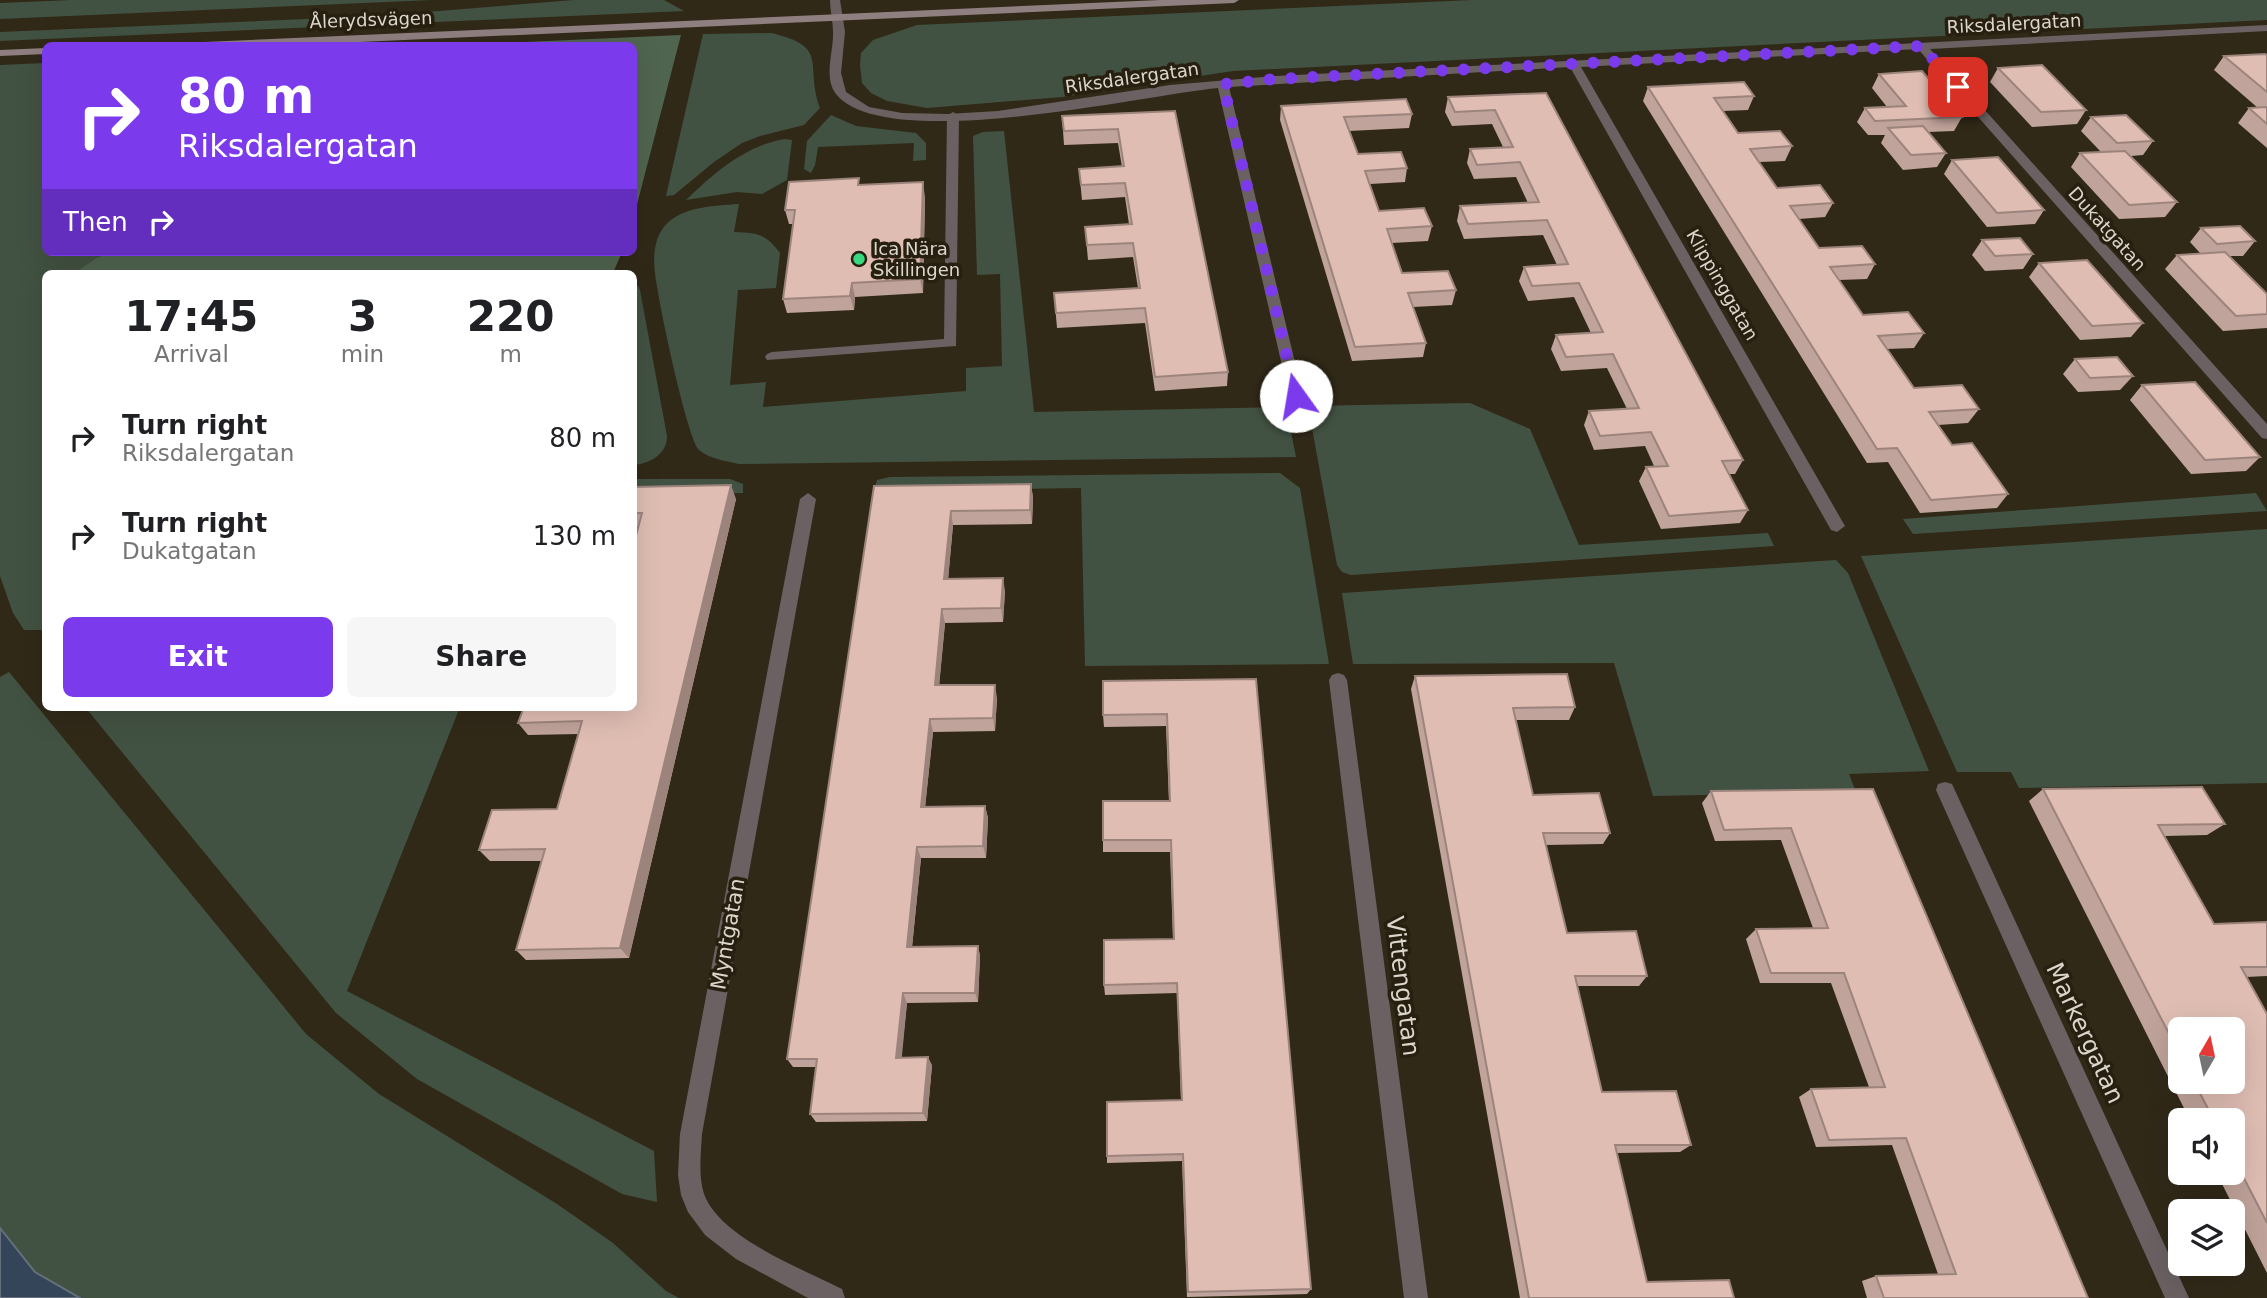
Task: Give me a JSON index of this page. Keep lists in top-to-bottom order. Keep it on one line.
{"streets":{"main road":["Ålerydsvägen"],"street":["Riksdalergatan","Dukatgatan","Klippinggatan","Myntgatan","Vittengatan","Markergatan"]},"crossings":[["Ålerydsvägen","Riksdalergatan"],["Riksdalergatan","Dukatgatan"],["Riksdalergatan","Klippinggatan"]],"places":["Ica Nära Skillingen"],"north":"top","page":{"turn":["80 m","Riksdalergatan"],"then":"Then","eta":["17:45","Arrival","3","min","220","m"],"list":[{"name":"Turn right","note":"Riksdalergatan","value":"80 m"},{"name":"Turn right","note":"Dukatgatan","value":"130 m"}],"buttons":["Exit","Share"]}}
